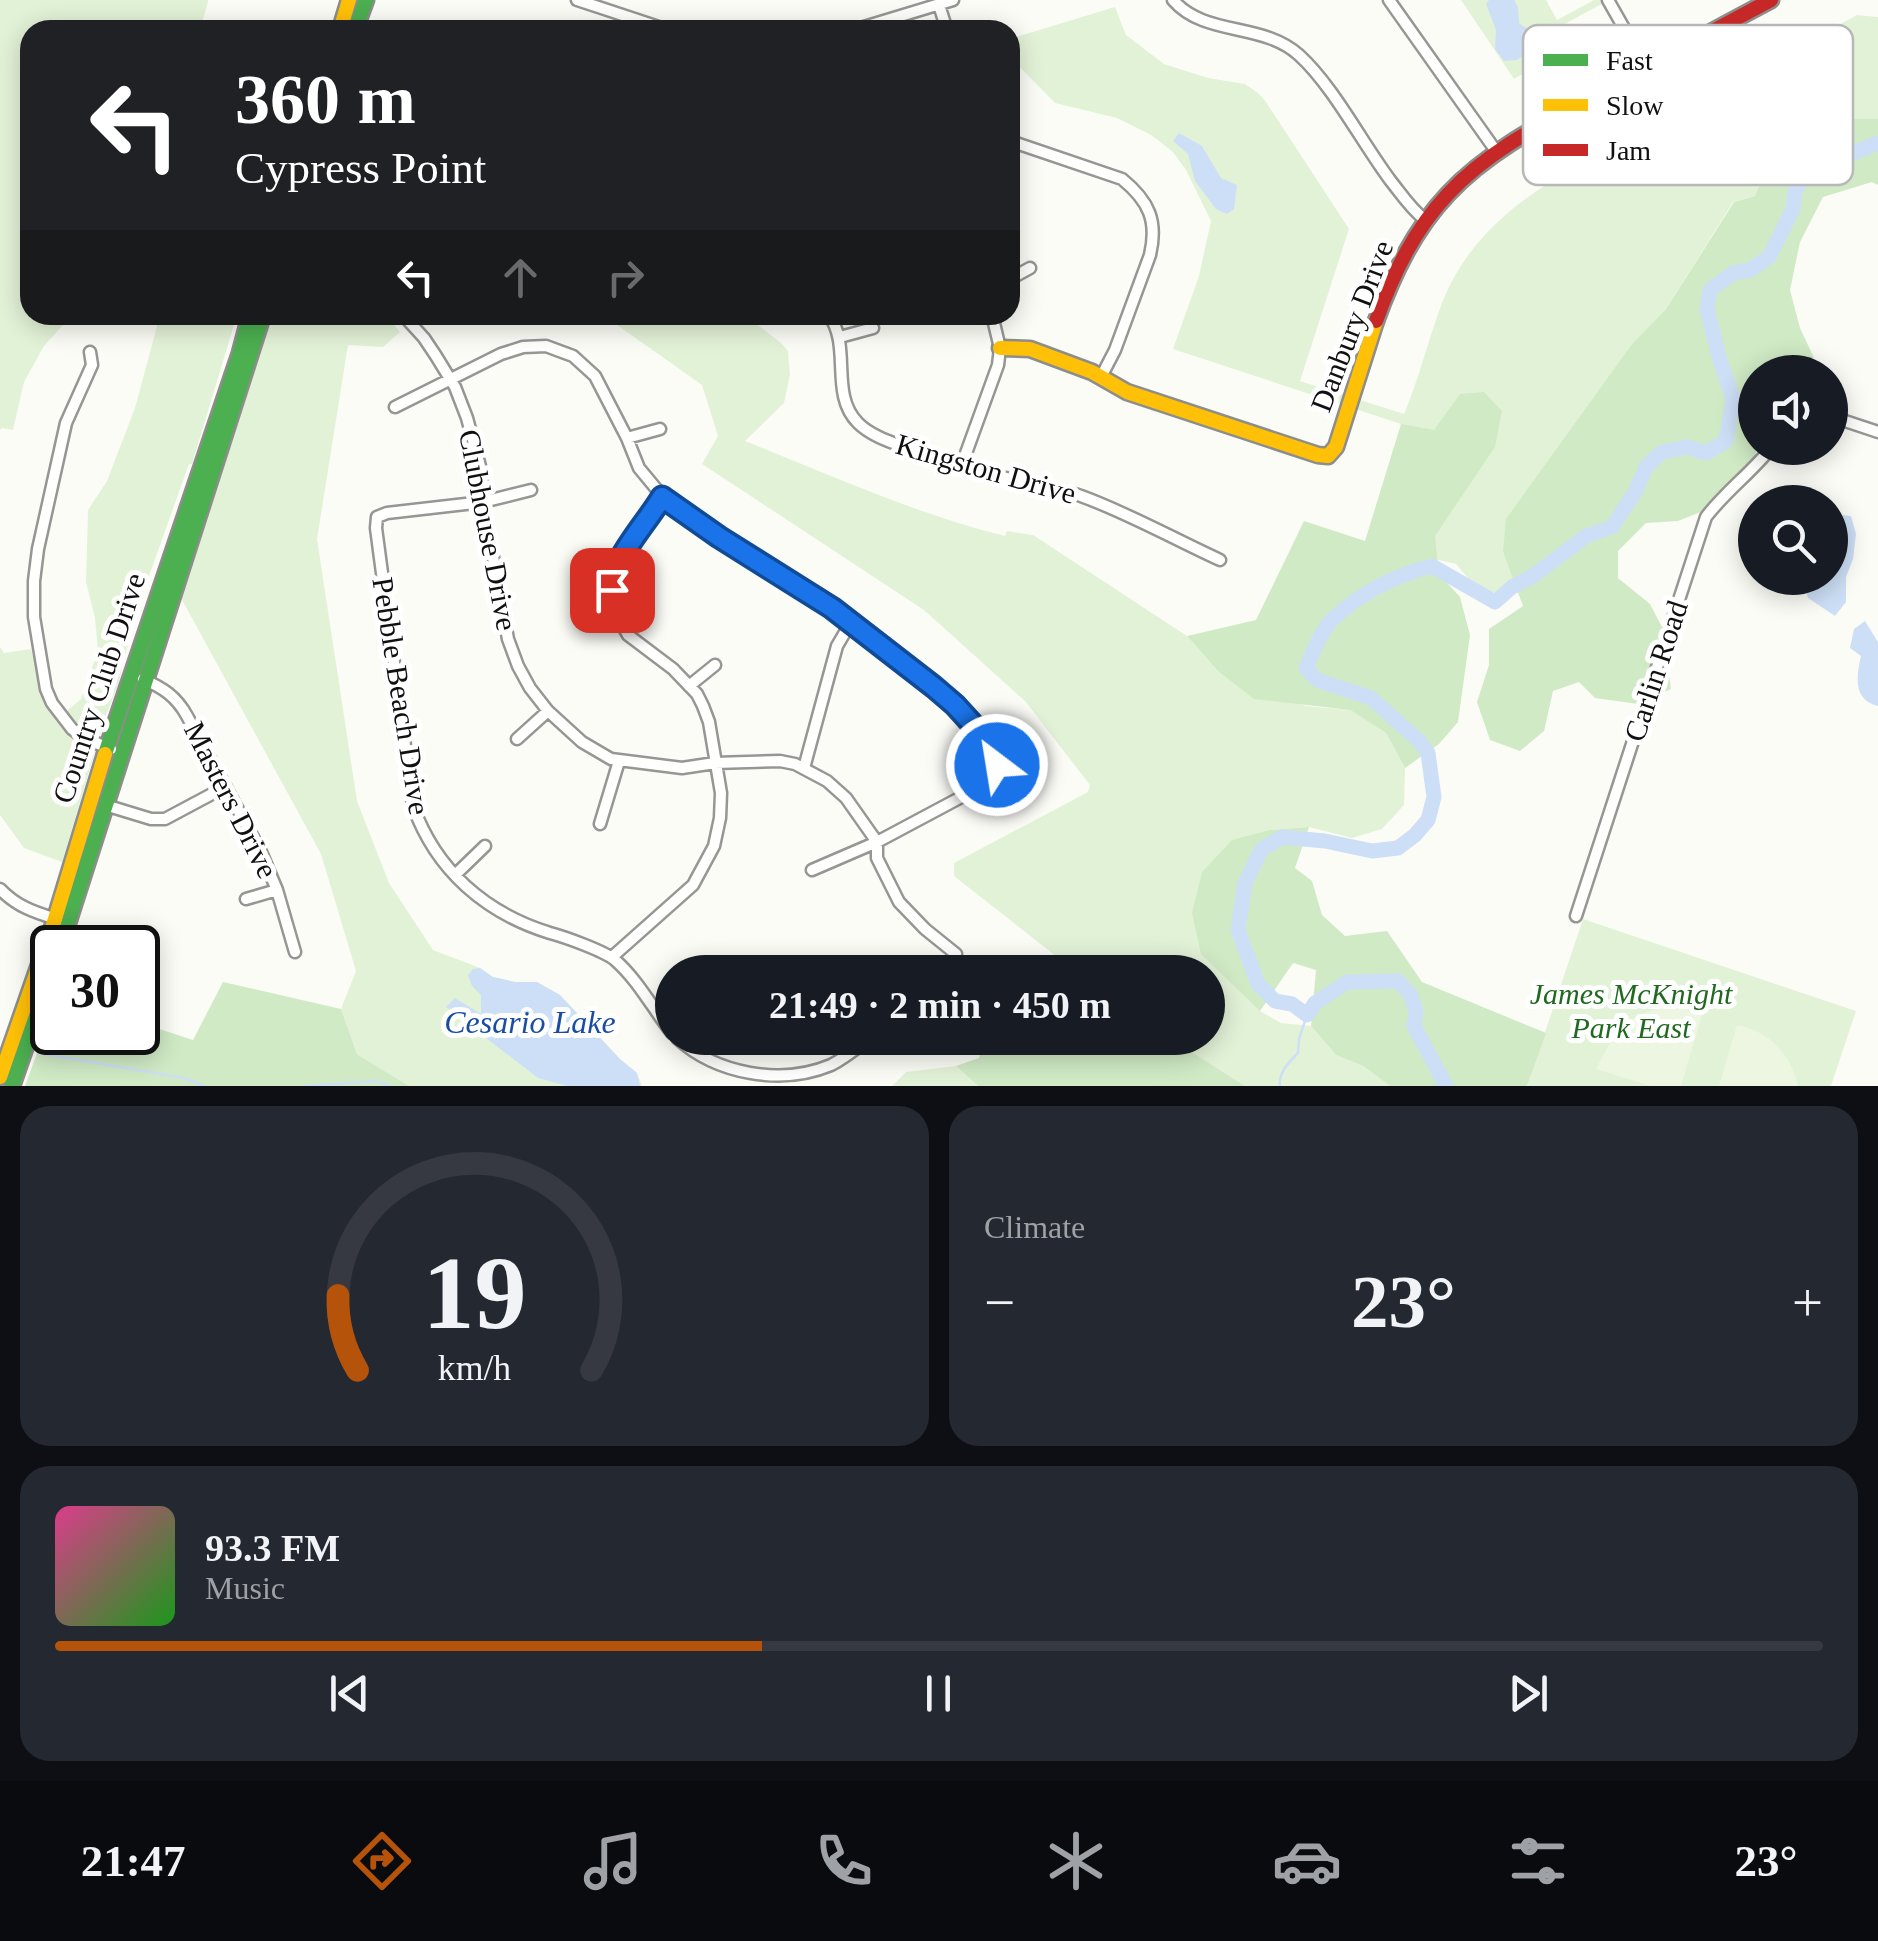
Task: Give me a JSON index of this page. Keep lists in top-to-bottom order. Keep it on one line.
{"streets":{"main road":["Danbury Drive","Country Club Drive"],"street":["Kingston Drive","Clubhouse Drive","Carlin Road","Pebble Beach Drive","Masters Drive"]},"crossings":[["Clubhouse Drive","Pebble Beach Drive"],["Country Club Drive","Masters Drive"]],"water":["Cesario Lake"],"parks":["James McKnight Park East"],"legend":["Fast","Slow","Jam"],"page":{"turn":["360 m","Cypress Point"],"limit":"30","trip":"21:49 · 2 min · 450 m","tile":"Climate","heat":["−","23°","+"],"song":["93.3 FM","Music"],"tabs":["21:47","23°"],"gauge":["19","km/h"]}}
